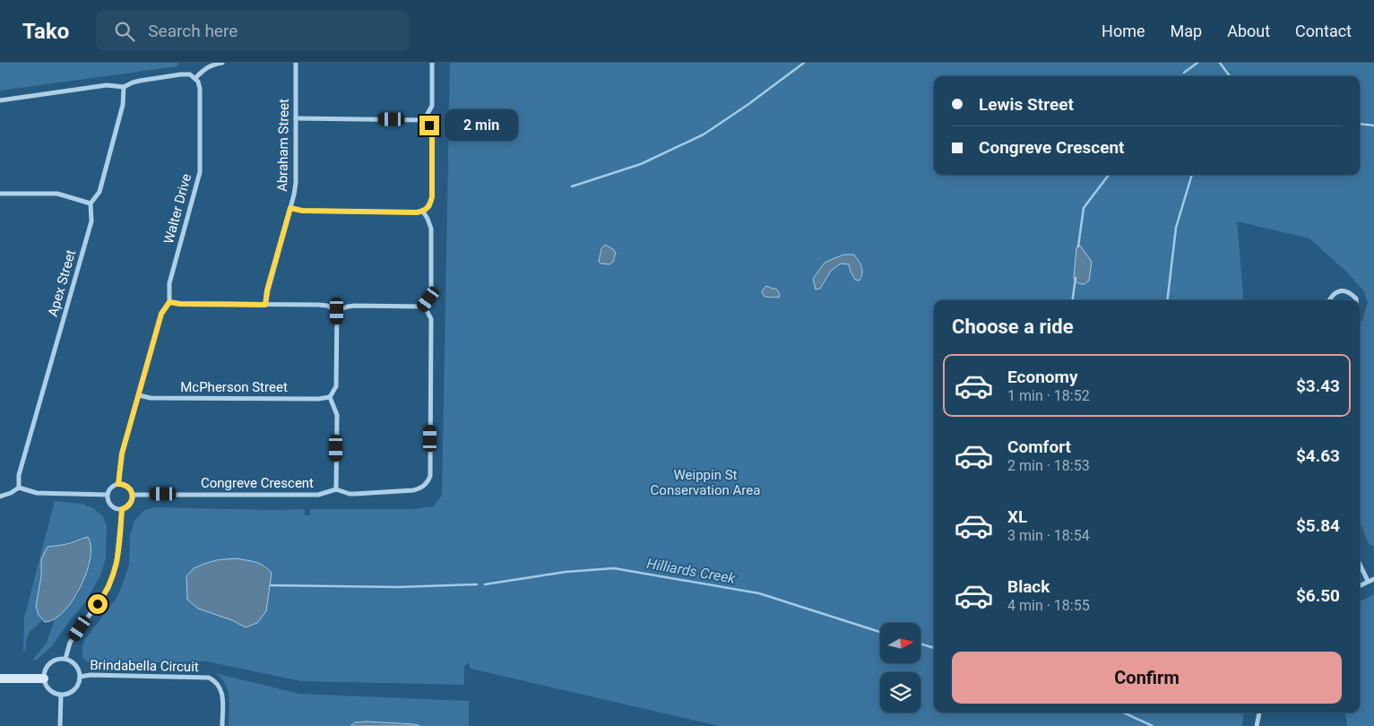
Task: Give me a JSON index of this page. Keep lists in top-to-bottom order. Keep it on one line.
{"streets":{"street":["Abraham Street","Walter Drive","Apex Street","McPherson Street","Congreve Crescent","Brindabella Circuit"]},"crossings":[["Walter Drive","McPherson Street"],["Walter Drive","Congreve Crescent"]],"water":["Hilliards Creek"],"parks":["Weippin St Conservation Area"],"north":"right","page":{"header":"Tako","search":"Search here","nav":["Home","Map","About","Contact"],"banner":["Lewis Street","Congreve Crescent"],"bubble":"2 min","heading":"Choose a ride","list":[{"name":"Economy","note":"1 min · 18:52","value":"$3.43"},{"name":"Comfort","note":"2 min · 18:53","value":"$4.63"},{"name":"XL","note":"3 min · 18:54","value":"$5.84"},{"name":"Black","note":"4 min · 18:55","value":"$6.50"}],"buttons":"Confirm"}}
